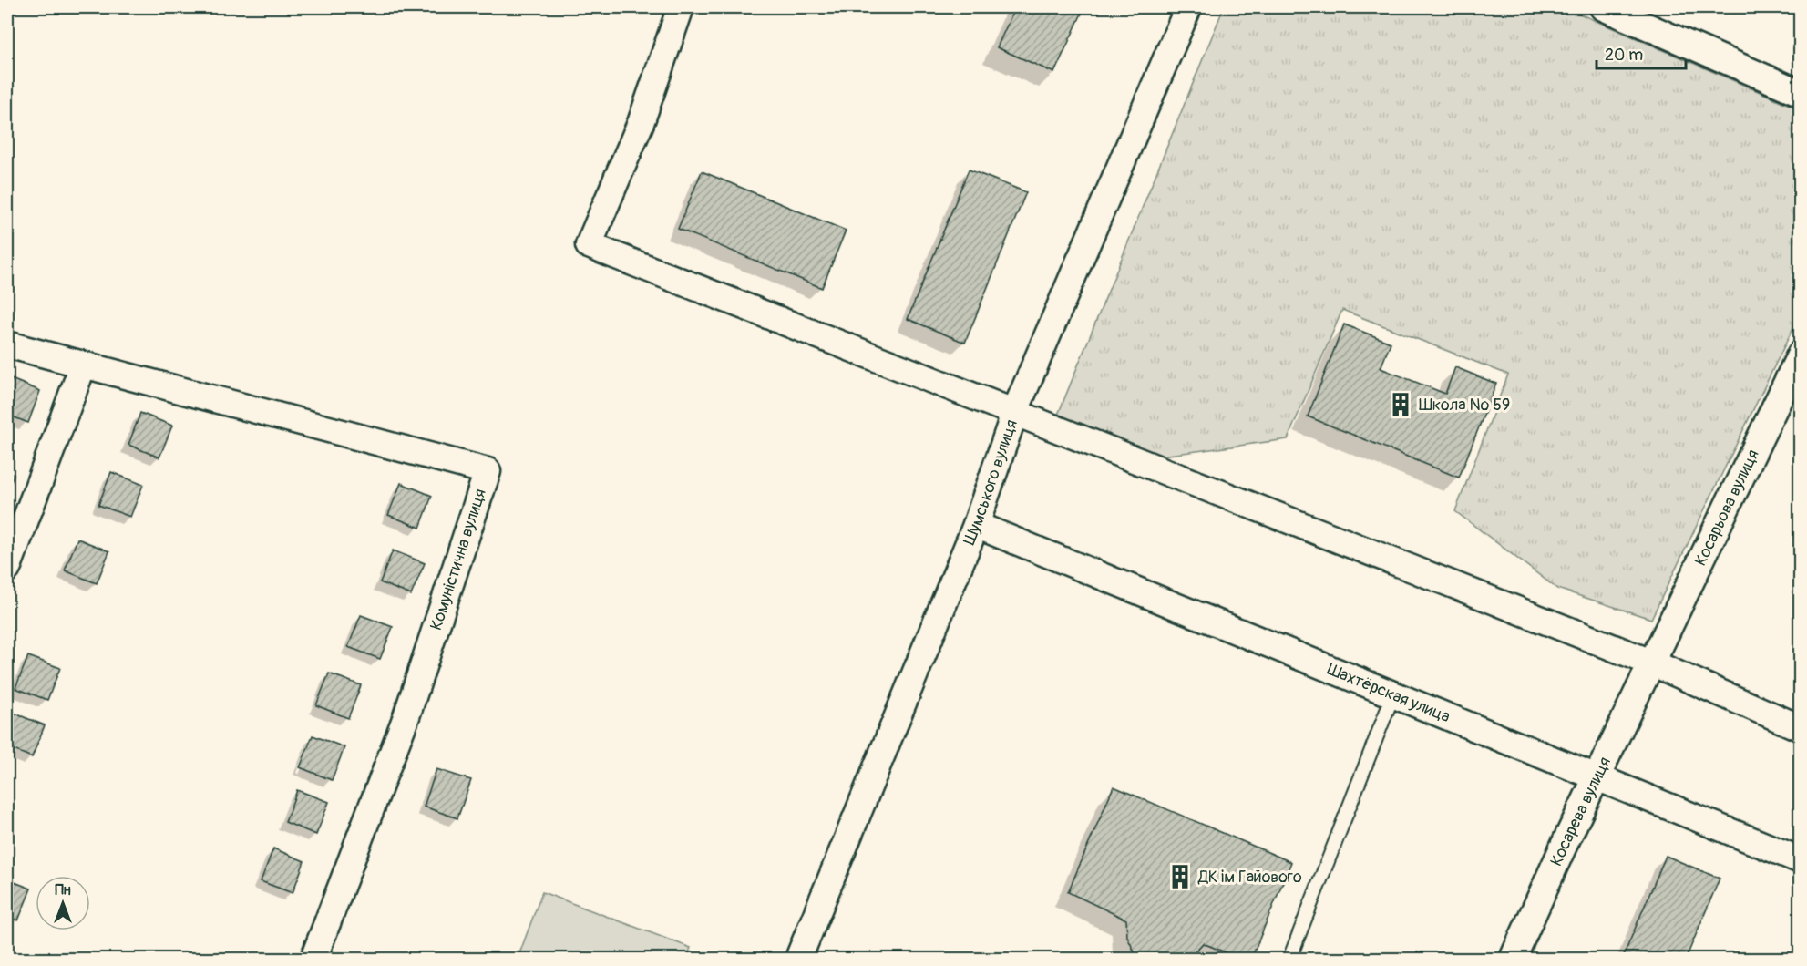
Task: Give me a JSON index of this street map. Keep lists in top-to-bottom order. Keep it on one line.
{"streets":{"street":["Шумського вулиця","Косарьова вулиця","Комуністична вулиця","Шахтёрская улица","Косарева вулиця"]},"crossings":[["Шумського вулиця","Шахтёрская улица"],["Косарьова вулиця","Косарева вулиця"],["Шахтёрская улица","Косарева вулиця"]],"places":{"building":["Школа № 59","ДК ім Гайового"]},"scale_bar":"20 m","north":"top"}
